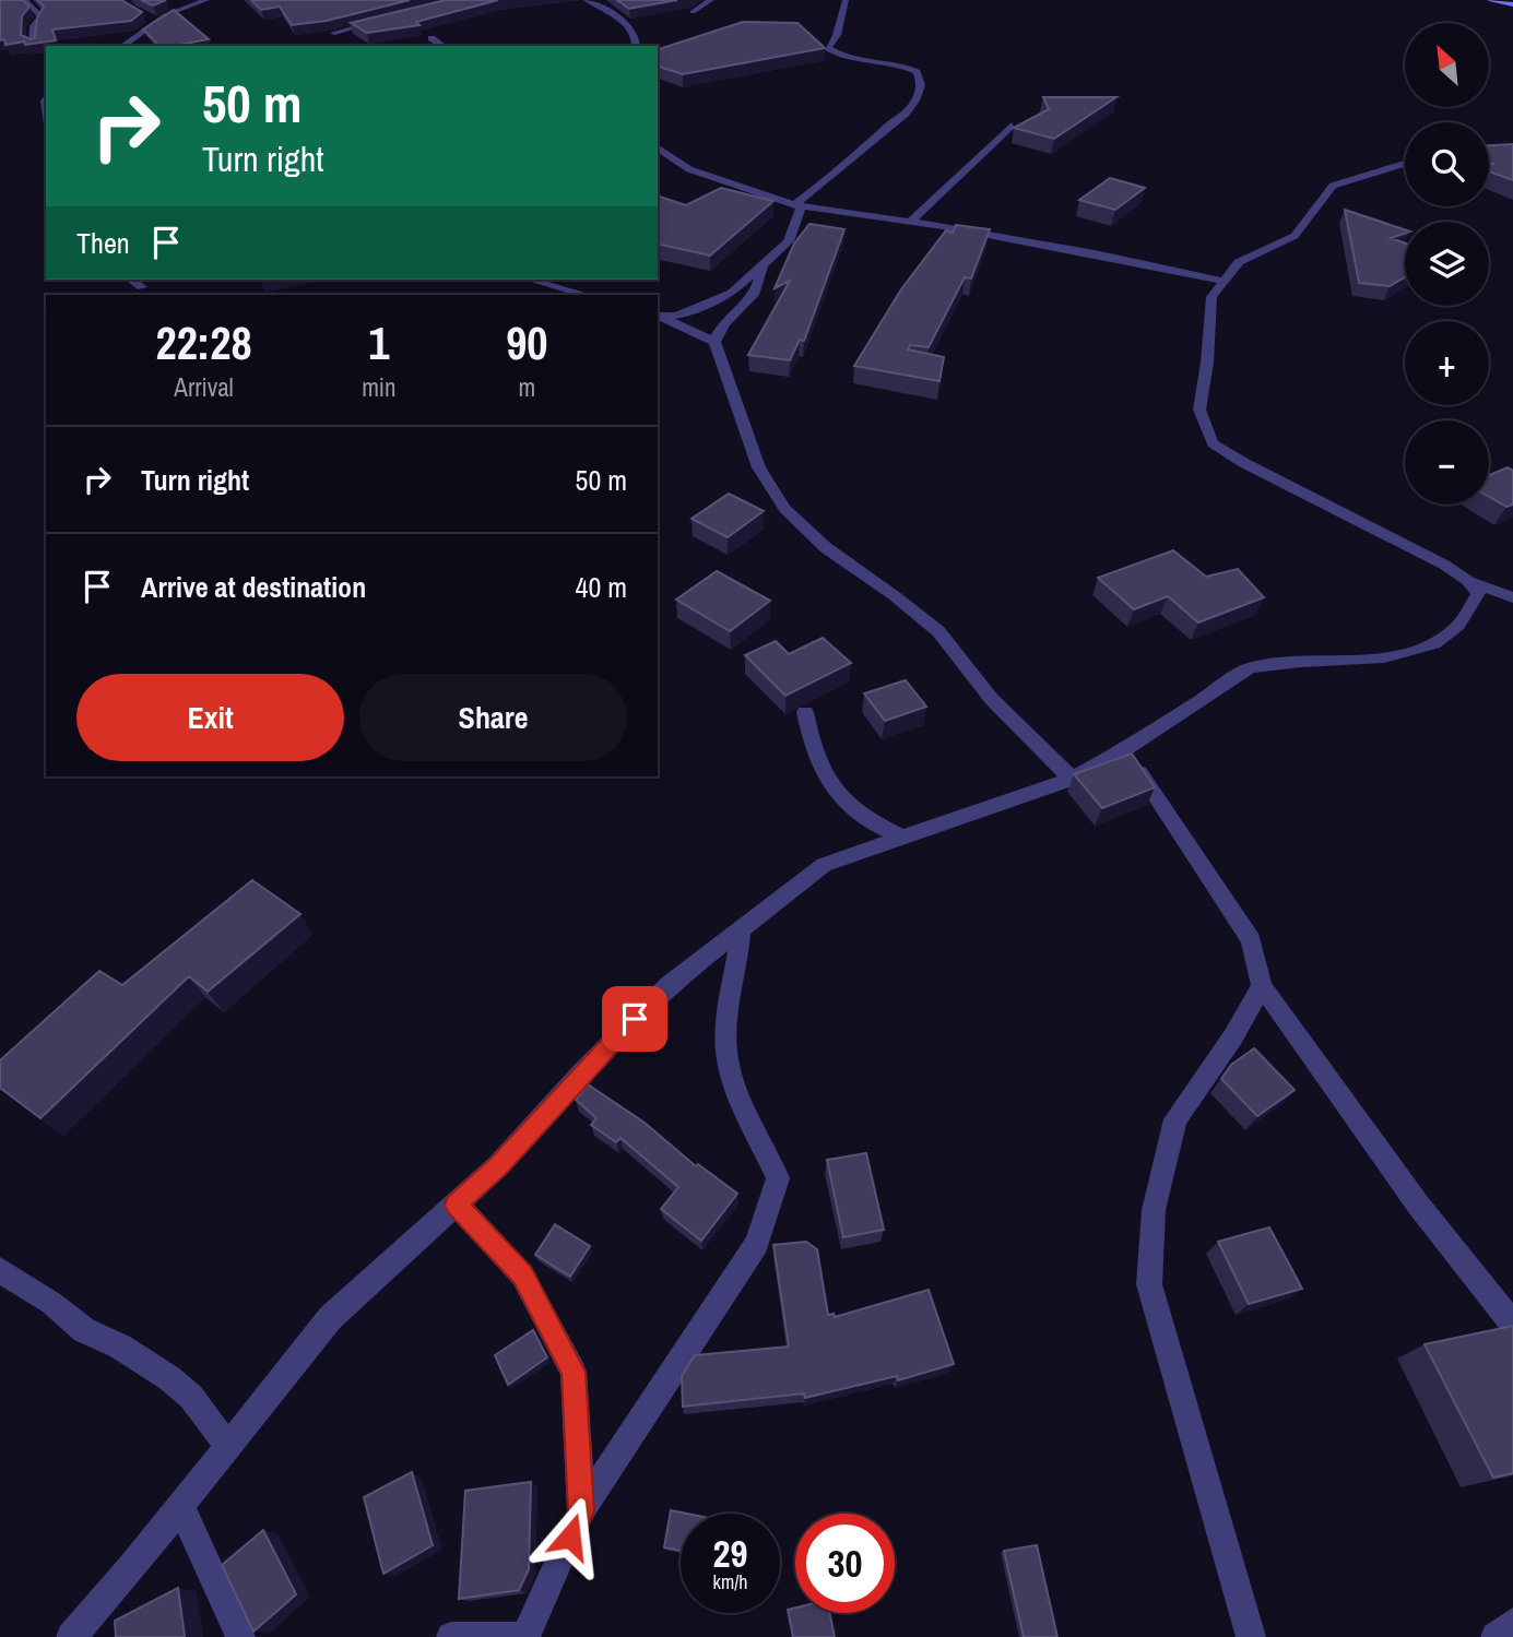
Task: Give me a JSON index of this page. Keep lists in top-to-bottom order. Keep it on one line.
{"north":"top left","page":{"map_buttons":["+","−"],"turn":["50 m","Turn right"],"then":"Then","eta":["22:28","Arrival","1","min","90","m"],"list":[{"name":"Turn right","value":"50 m"},{"name":"Arrive at destination","value":"40 m"}],"buttons":["Exit","Share"],"speed":"29 km/h","limit":"30"}}
